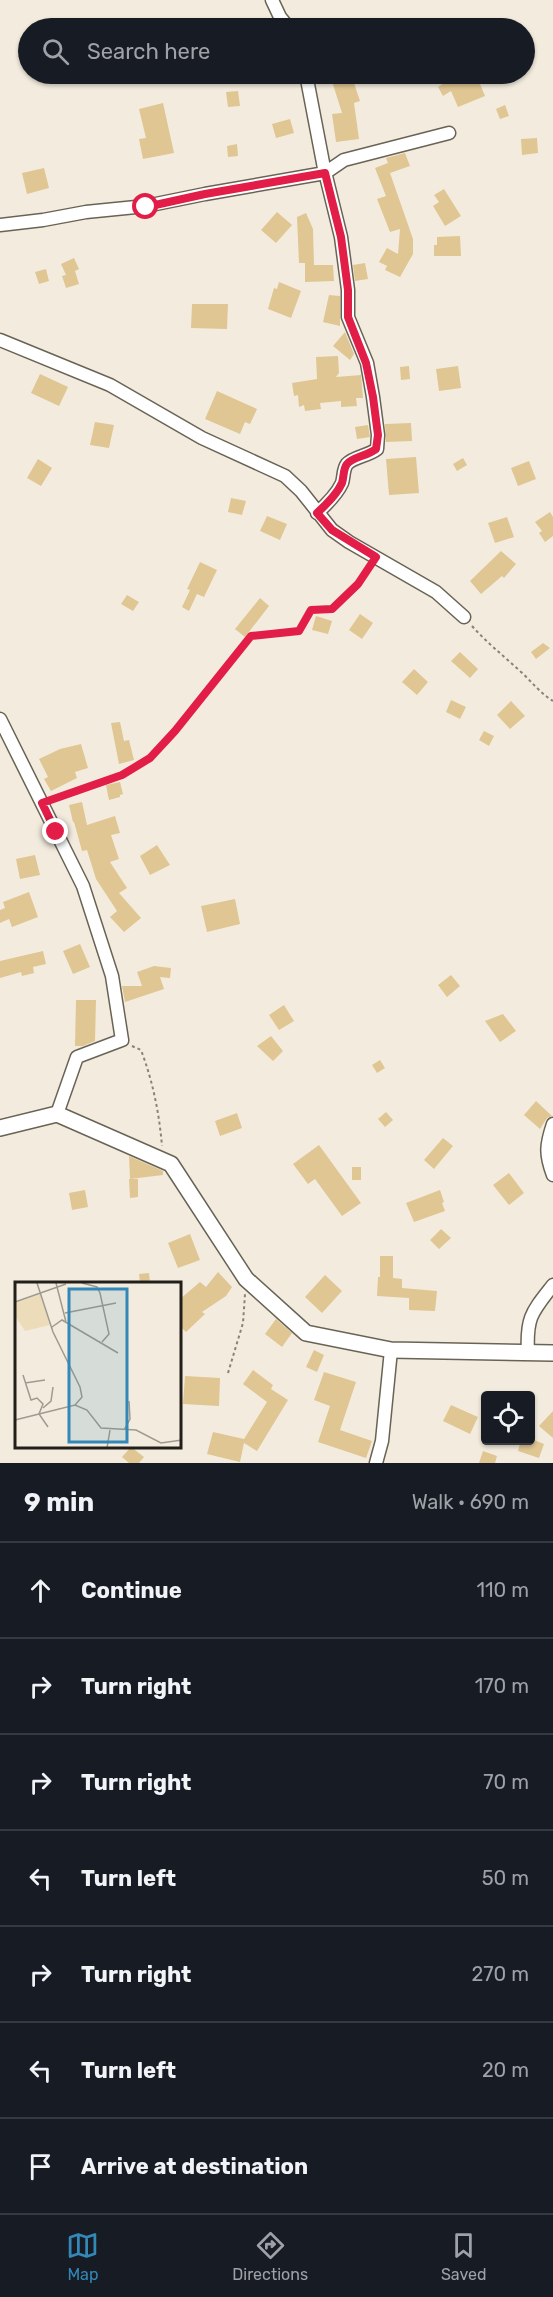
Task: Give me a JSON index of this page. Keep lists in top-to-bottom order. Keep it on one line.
{"page":{"search":"Search here","heading":["9 min","Walk · 690 m"],"list":[["Continue","110 m"],["Turn right","170 m"],["Turn right","70 m"],["Turn left","50 m"],["Turn right","270 m"],["Turn left","20 m"],"Arrive at destination"],"nav":["Map","Directions","Saved"]}}
